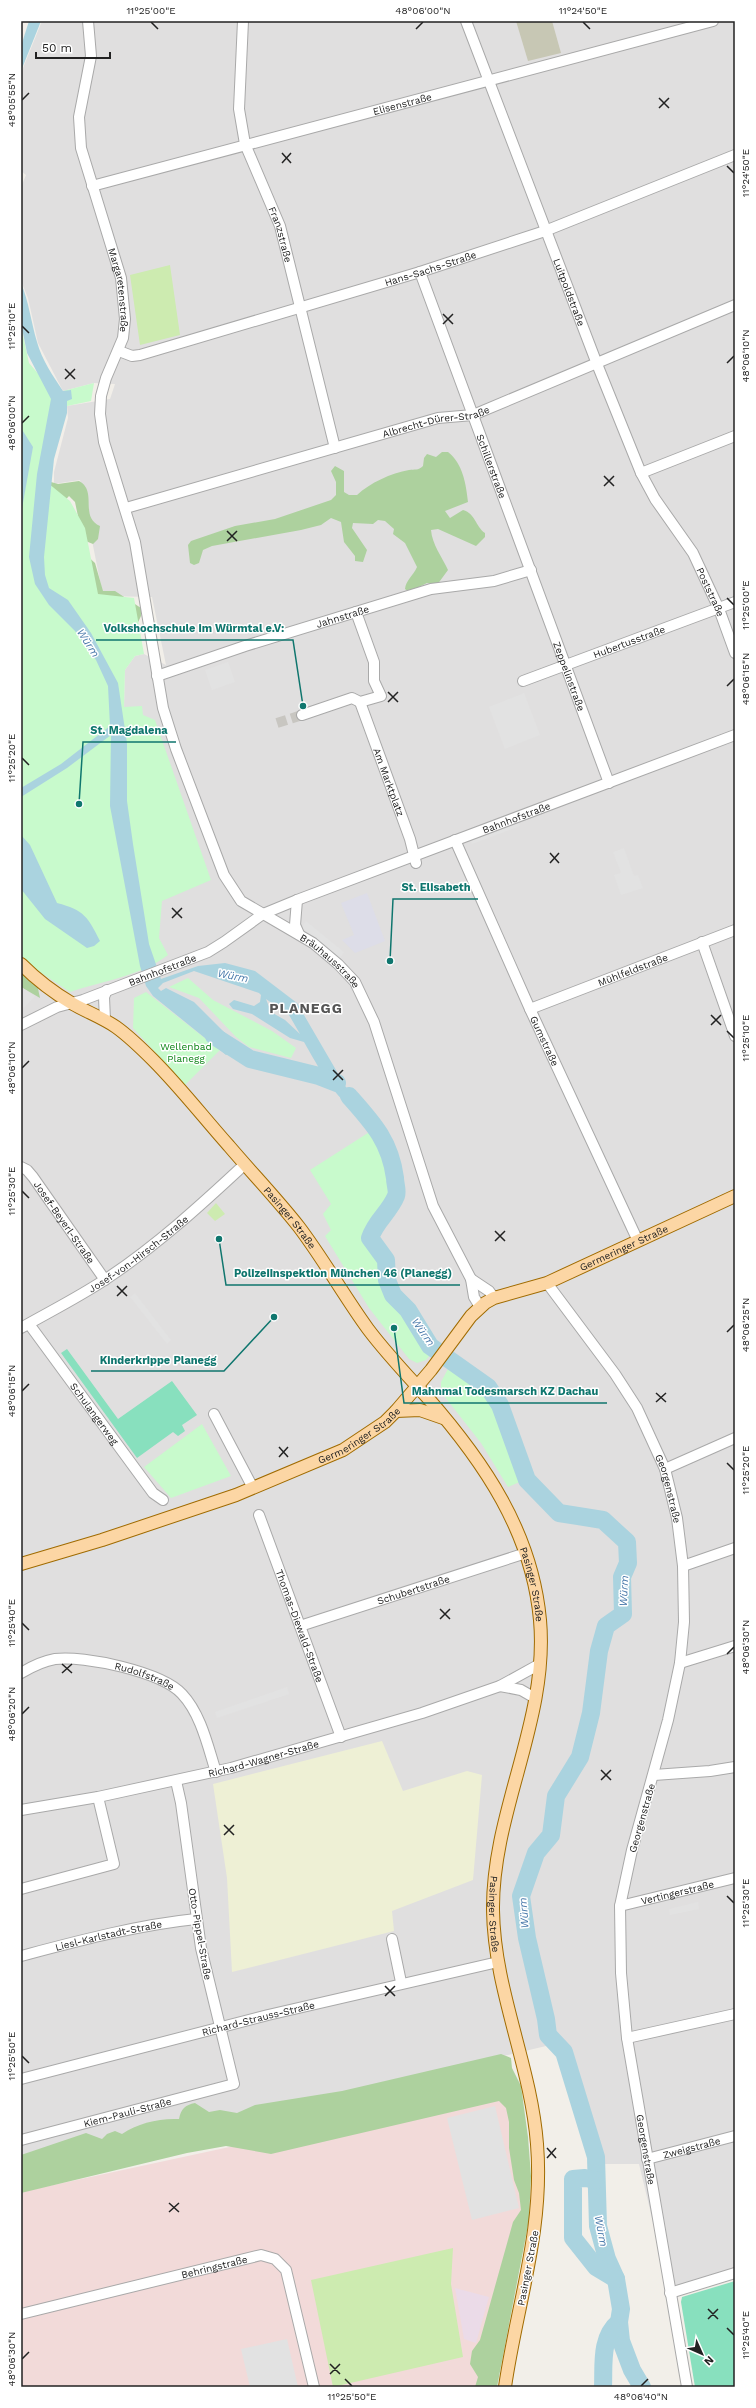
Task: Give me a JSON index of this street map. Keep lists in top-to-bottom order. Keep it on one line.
{"streets":{"main road":["Pasinger Straße","Germeringer Straße"],"street":["Elisenstraße","Franzstraße","Hans-Sachs-Straße","Margaretenstraße","Luitpoldstraße","Albrecht-Dürer-Straße","Schillerstraße","Poststraße","Jahnstraße","Hubertusstraße","Zeppelinstraße","Am Marktplatz","Bahnhofstraße","Bräuhausstraße","Mühlfeldstraße","Gumstraße","Josef-Beyerl-Straße","Josef-von-Hirsch-Straße","Schulangerweg","Georgenstraße","Schubertstraße","Thomas-Diewald-Straße","Rudolfstraße","Richard-Wagner-Straße","Vertingerstraße","Otto-Pippel-Straße","Liesl-Karlstadt-Straße","Richard-Strauss-Straße","Kiem-Pauli-Straße","Zweigstraße","Behringstraße"]},"crossings":[["Elisenstraße","Franzstraße"],["Elisenstraße","Margaretenstraße"],["Elisenstraße","Luitpoldstraße"],["Franzstraße","Hans-Sachs-Straße"],["Franzstraße","Albrecht-Dürer-Straße"],["Hans-Sachs-Straße","Margaretenstraße"],["Hans-Sachs-Straße","Luitpoldstraße"],["Hans-Sachs-Straße","Schillerstraße"],["Margaretenstraße","Albrecht-Dürer-Straße"],["Margaretenstraße","Jahnstraße"],["Margaretenstraße","Bräuhausstraße"],["Luitpoldstraße","Albrecht-Dürer-Straße"],["Luitpoldstraße","Poststraße"],["Albrecht-Dürer-Straße","Schillerstraße"],["Schillerstraße","Jahnstraße"],["Schillerstraße","Zeppelinstraße"],["Poststraße","Hubertusstraße"],["Jahnstraße","Zeppelinstraße"],["Jahnstraße","Bräuhausstraße"],["Hubertusstraße","Zeppelinstraße"],["Zeppelinstraße","Bahnhofstraße"],["Am Marktplatz","Bahnhofstraße"],["Bahnhofstraße","Bräuhausstraße"],["Bahnhofstraße","Gumstraße"],["Bahnhofstraße","Pasinger Straße"],["Bräuhausstraße","Germeringer Straße"],["Mühlfeldstraße","Gumstraße"],["Gumstraße","Germeringer Straße"],["Pasinger Straße","Germeringer Straße"],["Pasinger Straße","Josef-von-Hirsch-Straße"],["Pasinger Straße","Schubertstraße"],["Pasinger Straße","Richard-Wagner-Straße"],["Pasinger Straße","Richard-Strauss-Straße"],["Josef-Beyerl-Straße","Josef-von-Hirsch-Straße"],["Germeringer Straße","Georgenstraße"],["Josef-von-Hirsch-Straße","Schulangerweg"],["Georgenstraße","Vertingerstraße"],["Georgenstraße","Zweigstraße"],["Schubertstraße","Thomas-Diewald-Straße"],["Thomas-Diewald-Straße","Richard-Wagner-Straße"],["Rudolfstraße","Richard-Wagner-Straße"],["Richard-Wagner-Straße","Otto-Pippel-Straße"],["Otto-Pippel-Straße","Liesl-Karlstadt-Straße"],["Otto-Pippel-Straße","Richard-Strauss-Straße"],["Otto-Pippel-Straße","Kiem-Pauli-Straße"]],"districts":["PLANEGG"],"water":["Würm"],"parks":["Wellenbad Planegg"],"places":["Volkshochschule im Würmtal e.V:","St. Magdalena","St. Elisabeth","Polizeiinspektion München 46 (Planegg)","Kinderkrippe Planegg","Mahnmal Todesmarsch KZ Dachau"],"scale_bar":"50 m","north":"bottom right","coordinates":["11°25'00\"E","48°06'00\"N","11°24'50\"E","48°05'55\"N","11°25'10\"E","48°06'10\"N","48°06'15\"N","11°25'20\"E","11°25'30\"E","48°06'25\"N","11°25'40\"E","48°06'30\"N","48°06'20\"N","11°25'50\"E","48°06'40\"N"]}
